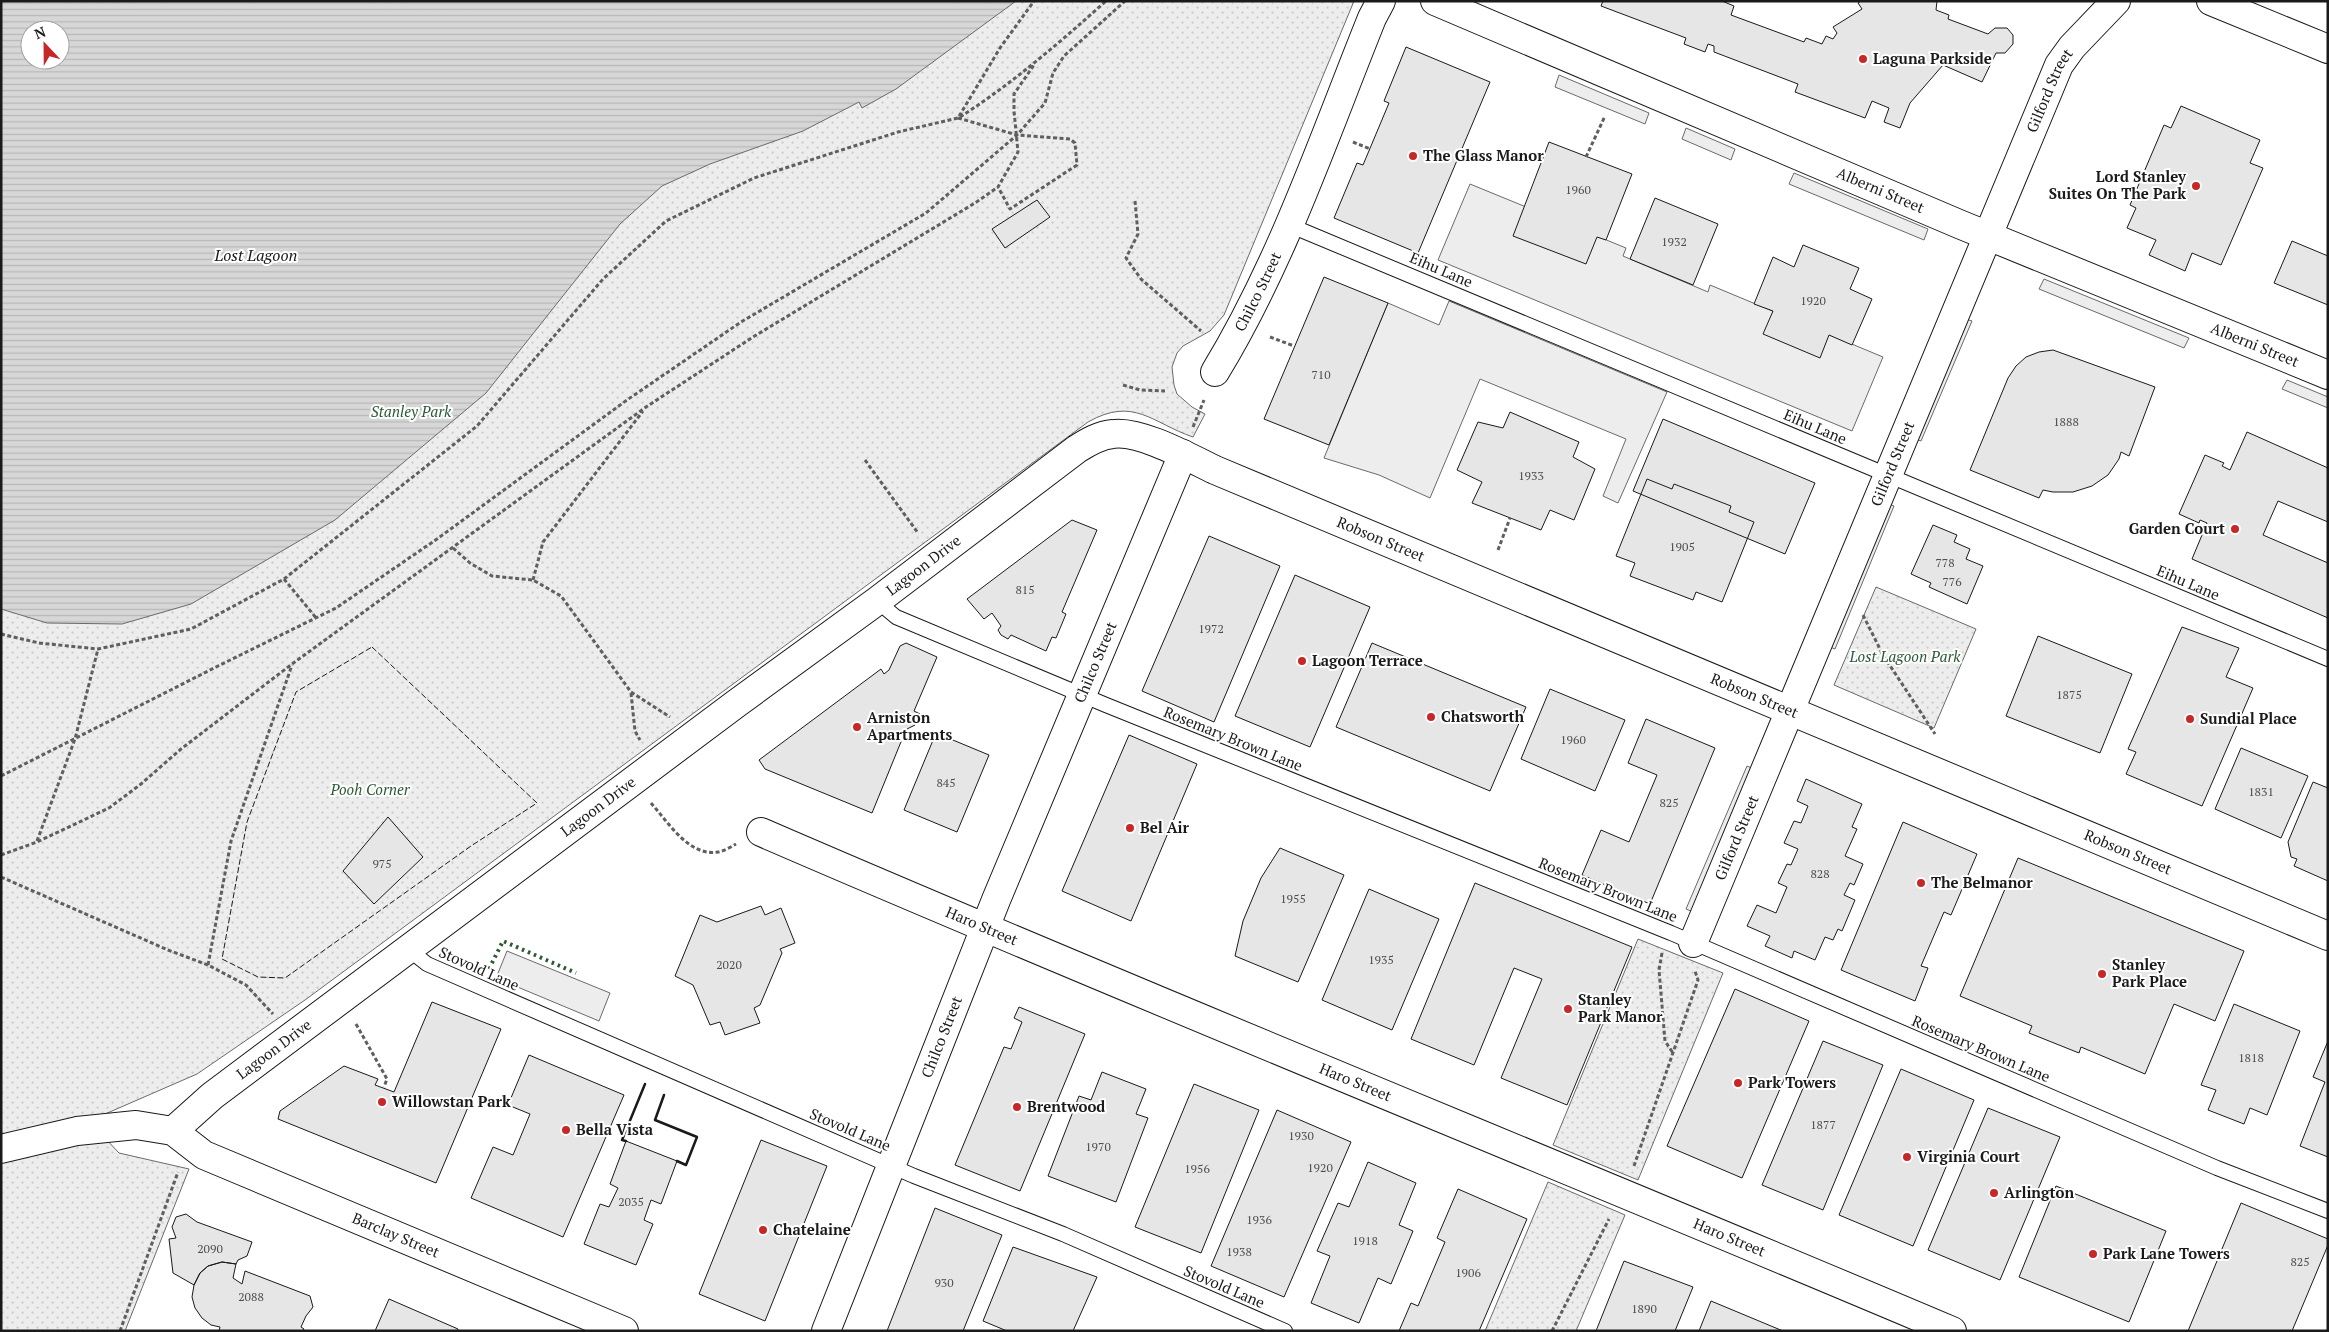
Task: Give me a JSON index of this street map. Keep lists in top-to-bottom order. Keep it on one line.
{"streets":{"main road":["Gilford Street","Alberni Street","Chilco Street","Robson Street","Lagoon Drive","Haro Street","Barclay Street"],"lane":["Eihu Lane","Rosemary Brown Lane","Stovold Lane"]},"crossings":[["Gilford Street","Alberni Street"],["Gilford Street","Eihu Lane"],["Gilford Street","Robson Street"],["Gilford Street","Rosemary Brown Lane"],["Eihu Lane","Chilco Street"],["Chilco Street","Robson Street"],["Chilco Street","Lagoon Drive"],["Chilco Street","Rosemary Brown Lane"],["Chilco Street","Haro Street"],["Chilco Street","Stovold Lane"],["Robson Street","Lagoon Drive"],["Lagoon Drive","Rosemary Brown Lane"],["Lagoon Drive","Stovold Lane"],["Lagoon Drive","Barclay Street"]],"water":["Lost Lagoon"],"parks":["Stanley Park","Lost Lagoon Park","Pooh Corner"],"places":["Laguna Parkside","The Glass Manor","Lord Stanley Suites On The Park","Garden Court","Lagoon Terrace","Chatsworth","Sundial Place","Arniston Apartments","Bel Air","The Belmanor","Stanley Park Place","Stanley Park Manor","Park Towers","Willowstan Park","Brentwood","Bella Vista","Virginia Court","Arlington","Chatelaine","Park Lane Towers"],"house_numbers":["1960","1932","1920","710","1888","1933","1905","778","776","815","1972","1875","1960","845","1831","825","975","828","1955","1935","2020","1818","1877","1930","1970","1920","1956","2035","1936","1918","2090","1938","825","1906","930","2088","1890"],"north":"top"}
